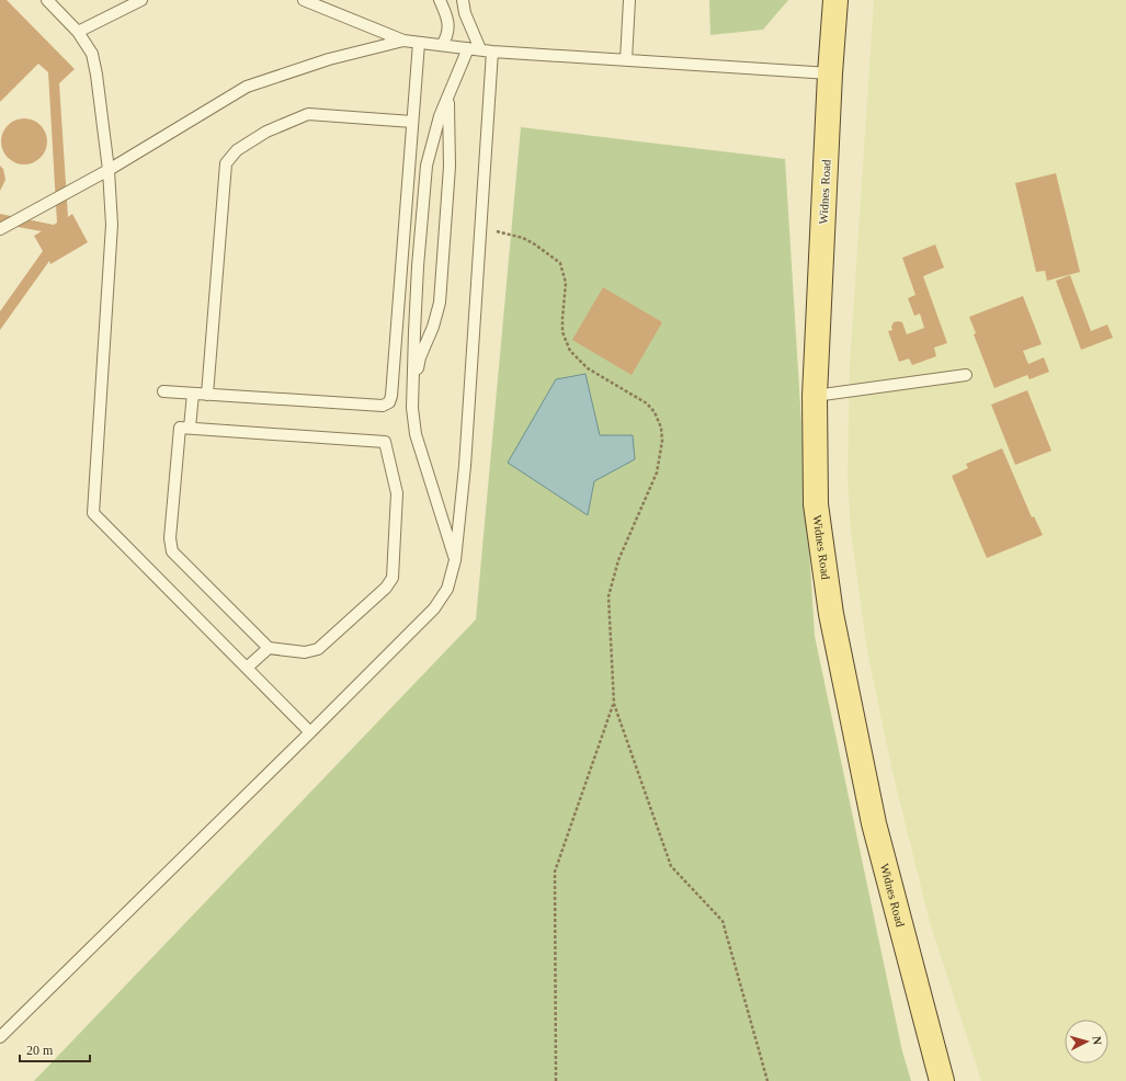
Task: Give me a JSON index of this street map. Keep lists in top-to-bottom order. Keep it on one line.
{"streets":{"main road":["Widnes Road"]},"scale_bar":"20 m","north":"right"}
